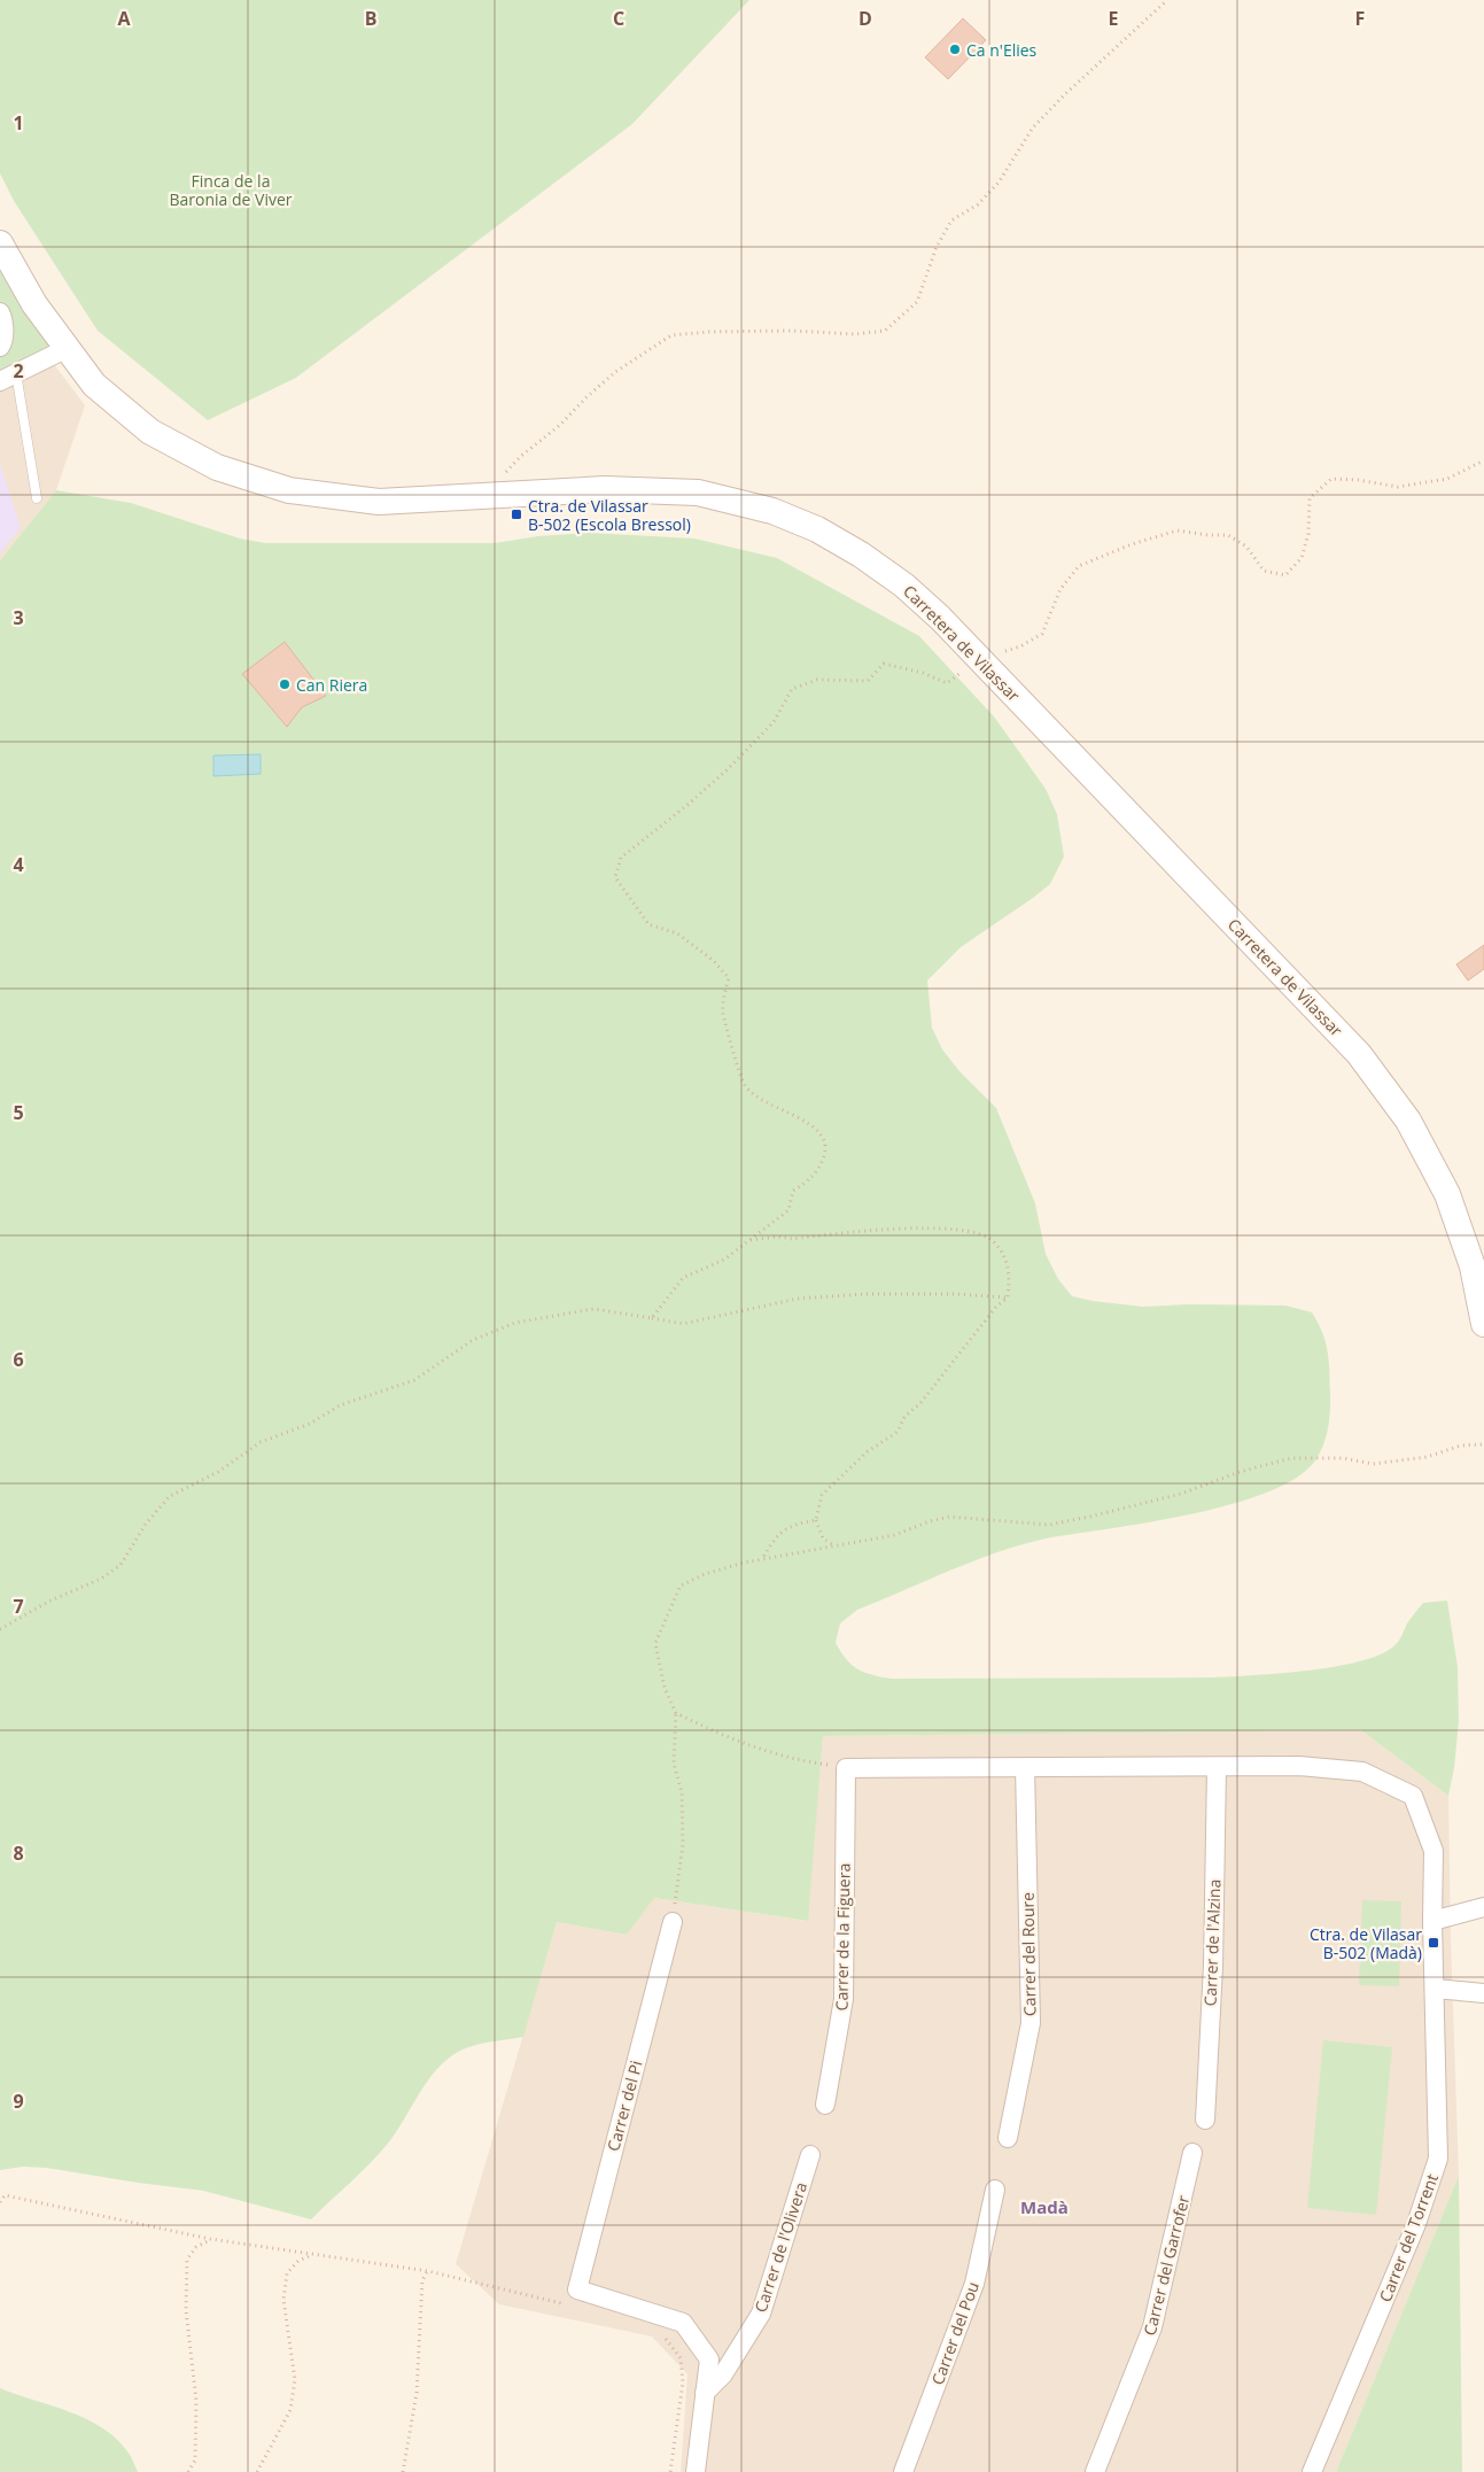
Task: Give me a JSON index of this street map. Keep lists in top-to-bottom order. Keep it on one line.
{"streets":{"street":["Carretera de Vilassar","Carrer de la Figuera","Carrer de l'Alzina","Carrer del Roure","Carrer del Pi","Carrer del Torrent","Carrer de l'Olivera","Carrer del Garrofer","Carrer del Pou"]},"crossings":[["Carrer de la Figuera","Carrer del Torrent"],["Carrer de l'Alzina","Carrer del Torrent"],["Carrer del Roure","Carrer del Torrent"],["Carrer del Pi","Carrer de l'Olivera"]],"districts":["Madà"],"parks":["Finca de la Baronia de Viver"],"places":{"other":["Ca n'Elies","Can Riera"],"transit":["Ctra. de Vilassar B-502 (Escola Bressol)","Ctra. de Vilasar B-502 (Madà)"]},"grid":{"columns":["A","B","C","D","E","F"],"rows":["1","2","3","4","5","6","7","8","9"]}}
